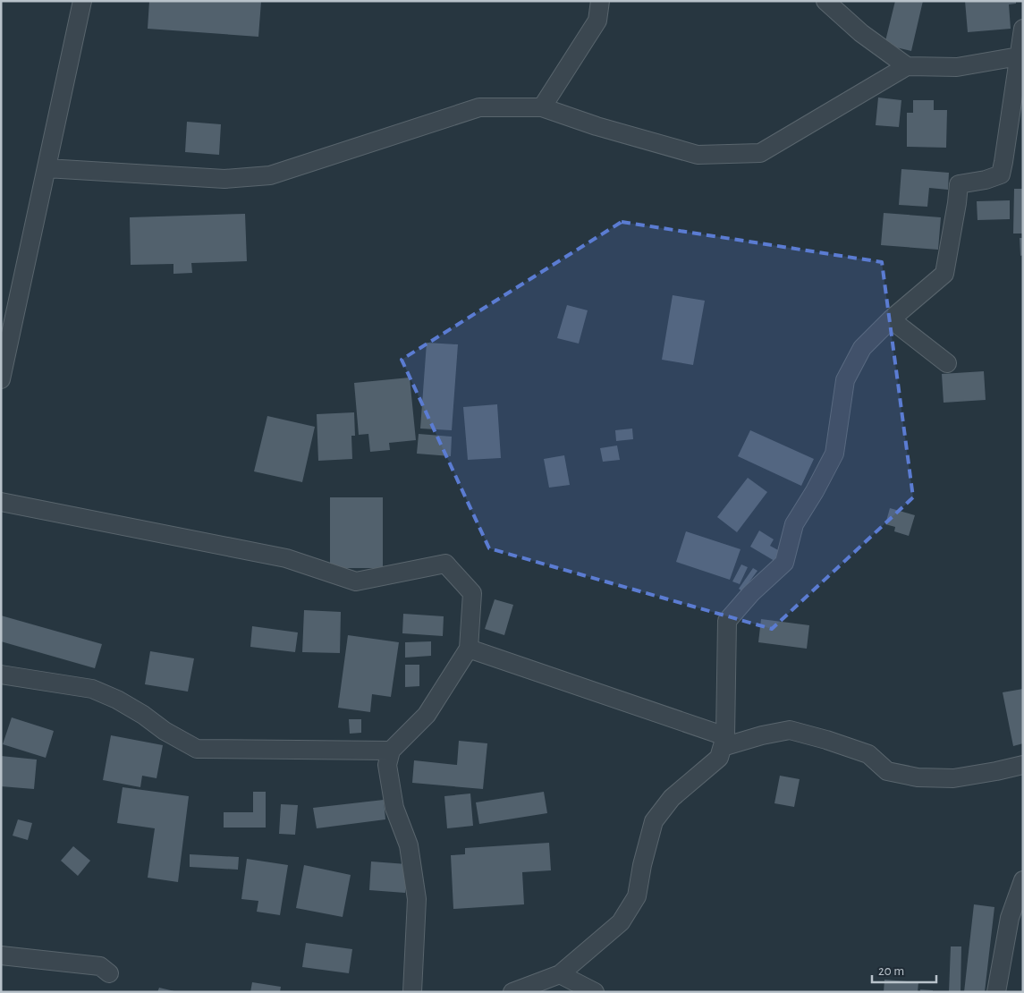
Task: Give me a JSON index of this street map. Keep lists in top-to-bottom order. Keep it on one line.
{"scale_bar":"20 m"}
